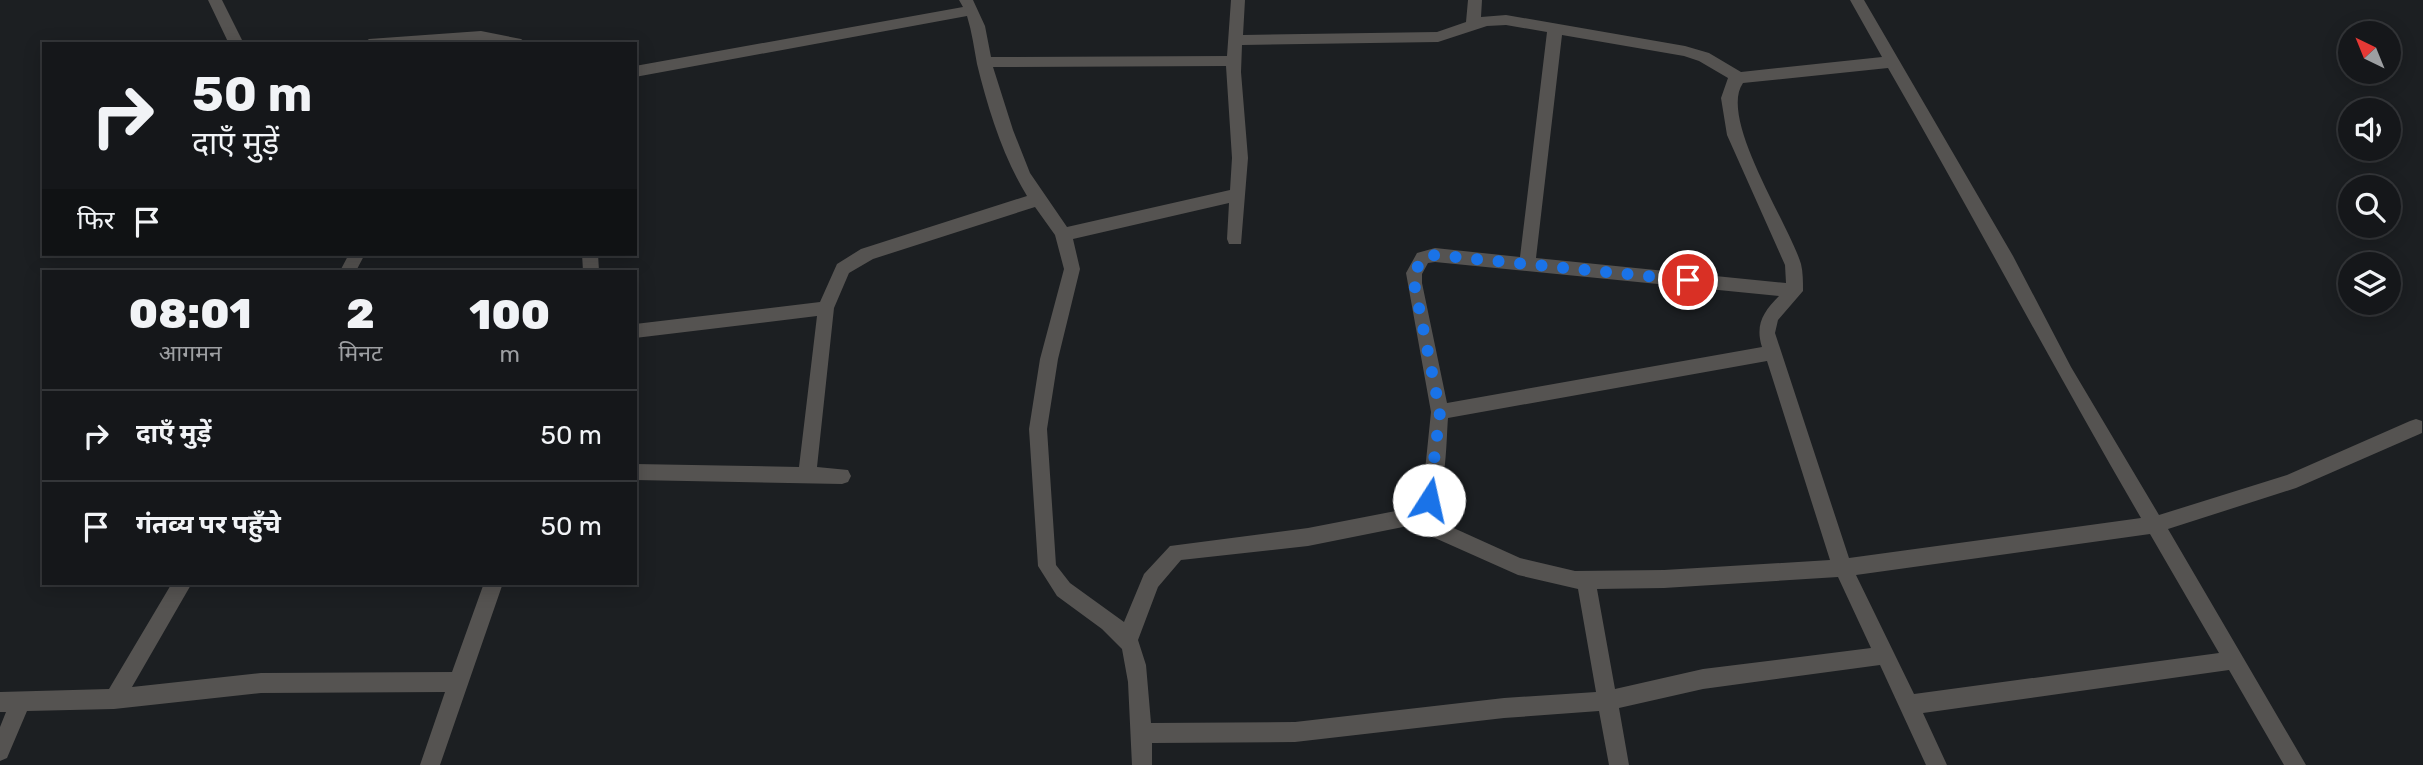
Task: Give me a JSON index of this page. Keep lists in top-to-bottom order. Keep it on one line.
{"north":"top left","page":{"turn":["50 m","दाएँ मुड़ें"],"then":"फिर","eta":["08:01","आगमन","2","मिनट","100","m"],"list":[{"name":"दाएँ मुड़ें","value":"50 m"},{"name":"गंतव्य पर पहुँचे","value":"50 m"}]}}
